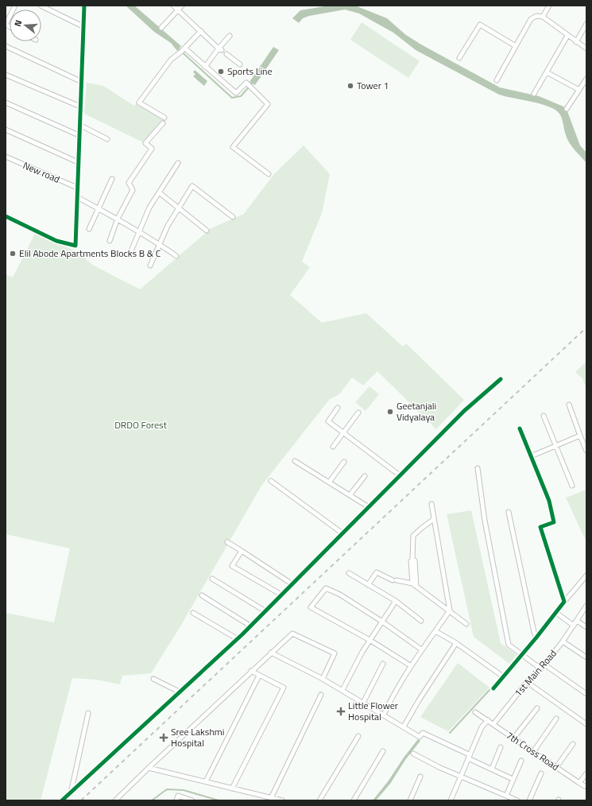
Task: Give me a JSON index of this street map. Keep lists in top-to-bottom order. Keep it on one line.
{"streets":{"street":["New road","1st Main Road","7th Cross Road"]},"crossings":[["1st Main Road","7th Cross Road"]],"parks":["DRDO Forest"],"places":{"other":["Sports Line","Tower 1","Elil Abode Apartments Blocks B & C","Geetanjali Vidyalaya"],"health":["Little Flower Hospital","Sree Lakshmi Hospital"]},"north":"left"}
